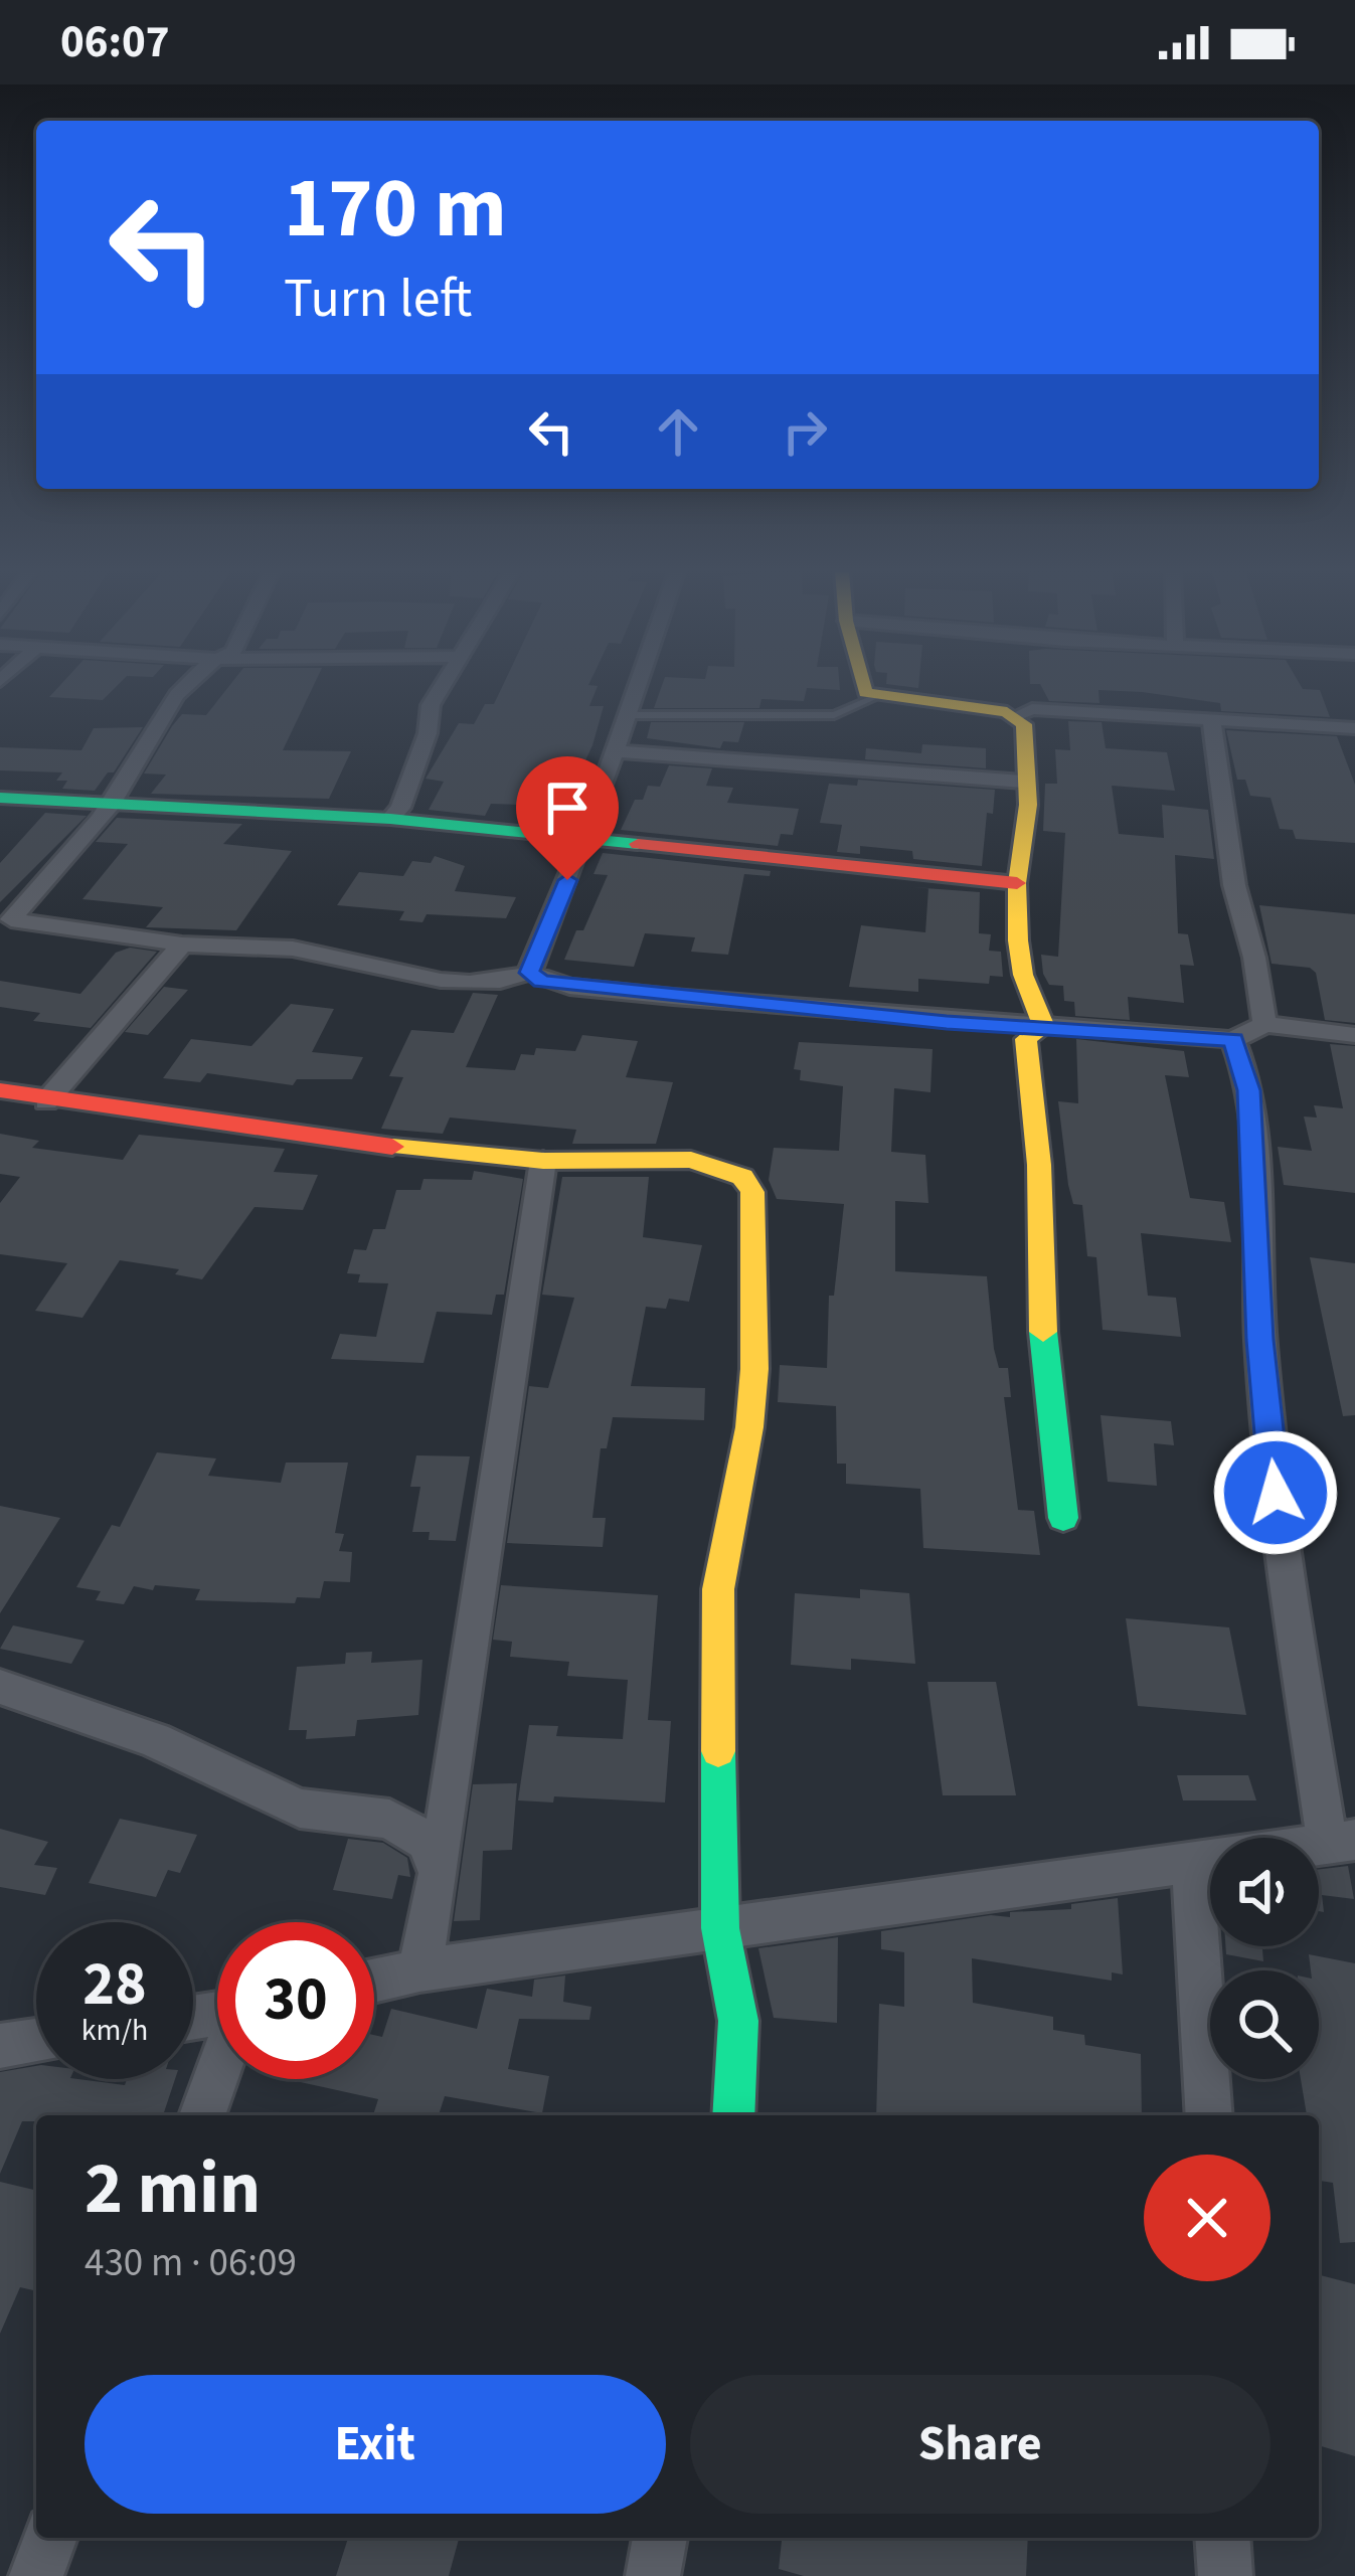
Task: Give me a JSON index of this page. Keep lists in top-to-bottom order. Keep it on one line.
{"page":{"status":"06:07","turn":["170 m","Turn left"],"speed":"28 km/h","limit":"30","heading":["2 min","430 m · 06:09"],"buttons":["Exit","Share"]}}
